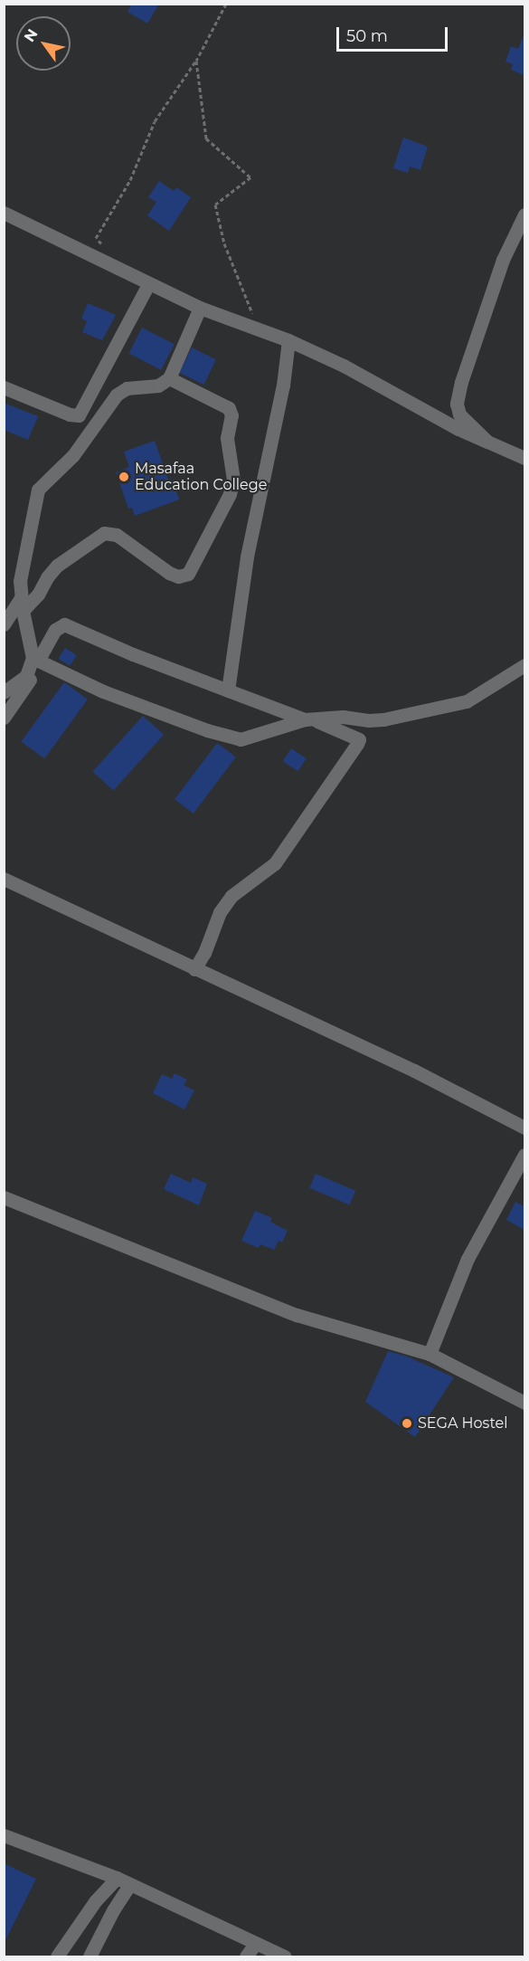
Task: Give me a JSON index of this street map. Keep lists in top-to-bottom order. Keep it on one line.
{"places":["Masafaa Education College","SEGA Hostel"],"scale_bar":"50 m","north":"top left"}
